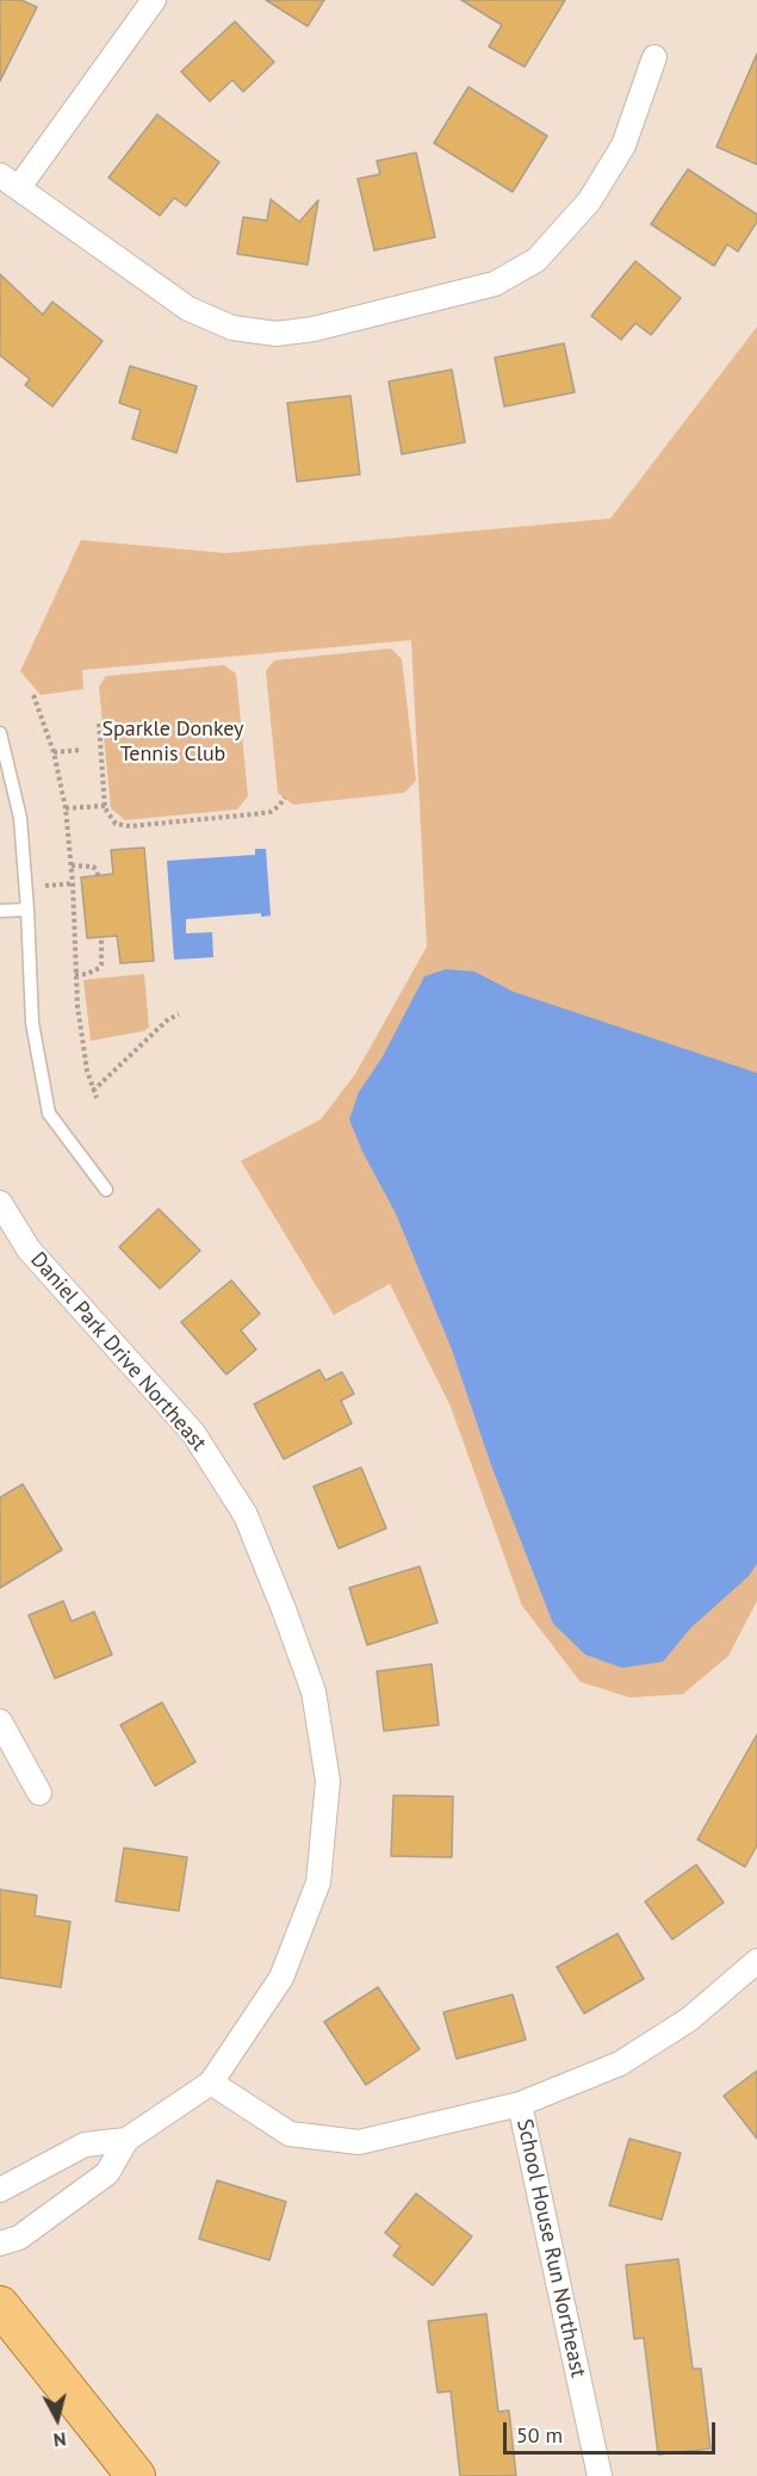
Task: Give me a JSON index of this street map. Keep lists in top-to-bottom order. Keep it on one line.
{"streets":{"street":["Daniel Park Drive Northeast","School House Run Northeast"]},"parks":["Sparkle Donkey Tennis Club"],"scale_bar":"50 m","north":"bottom"}
